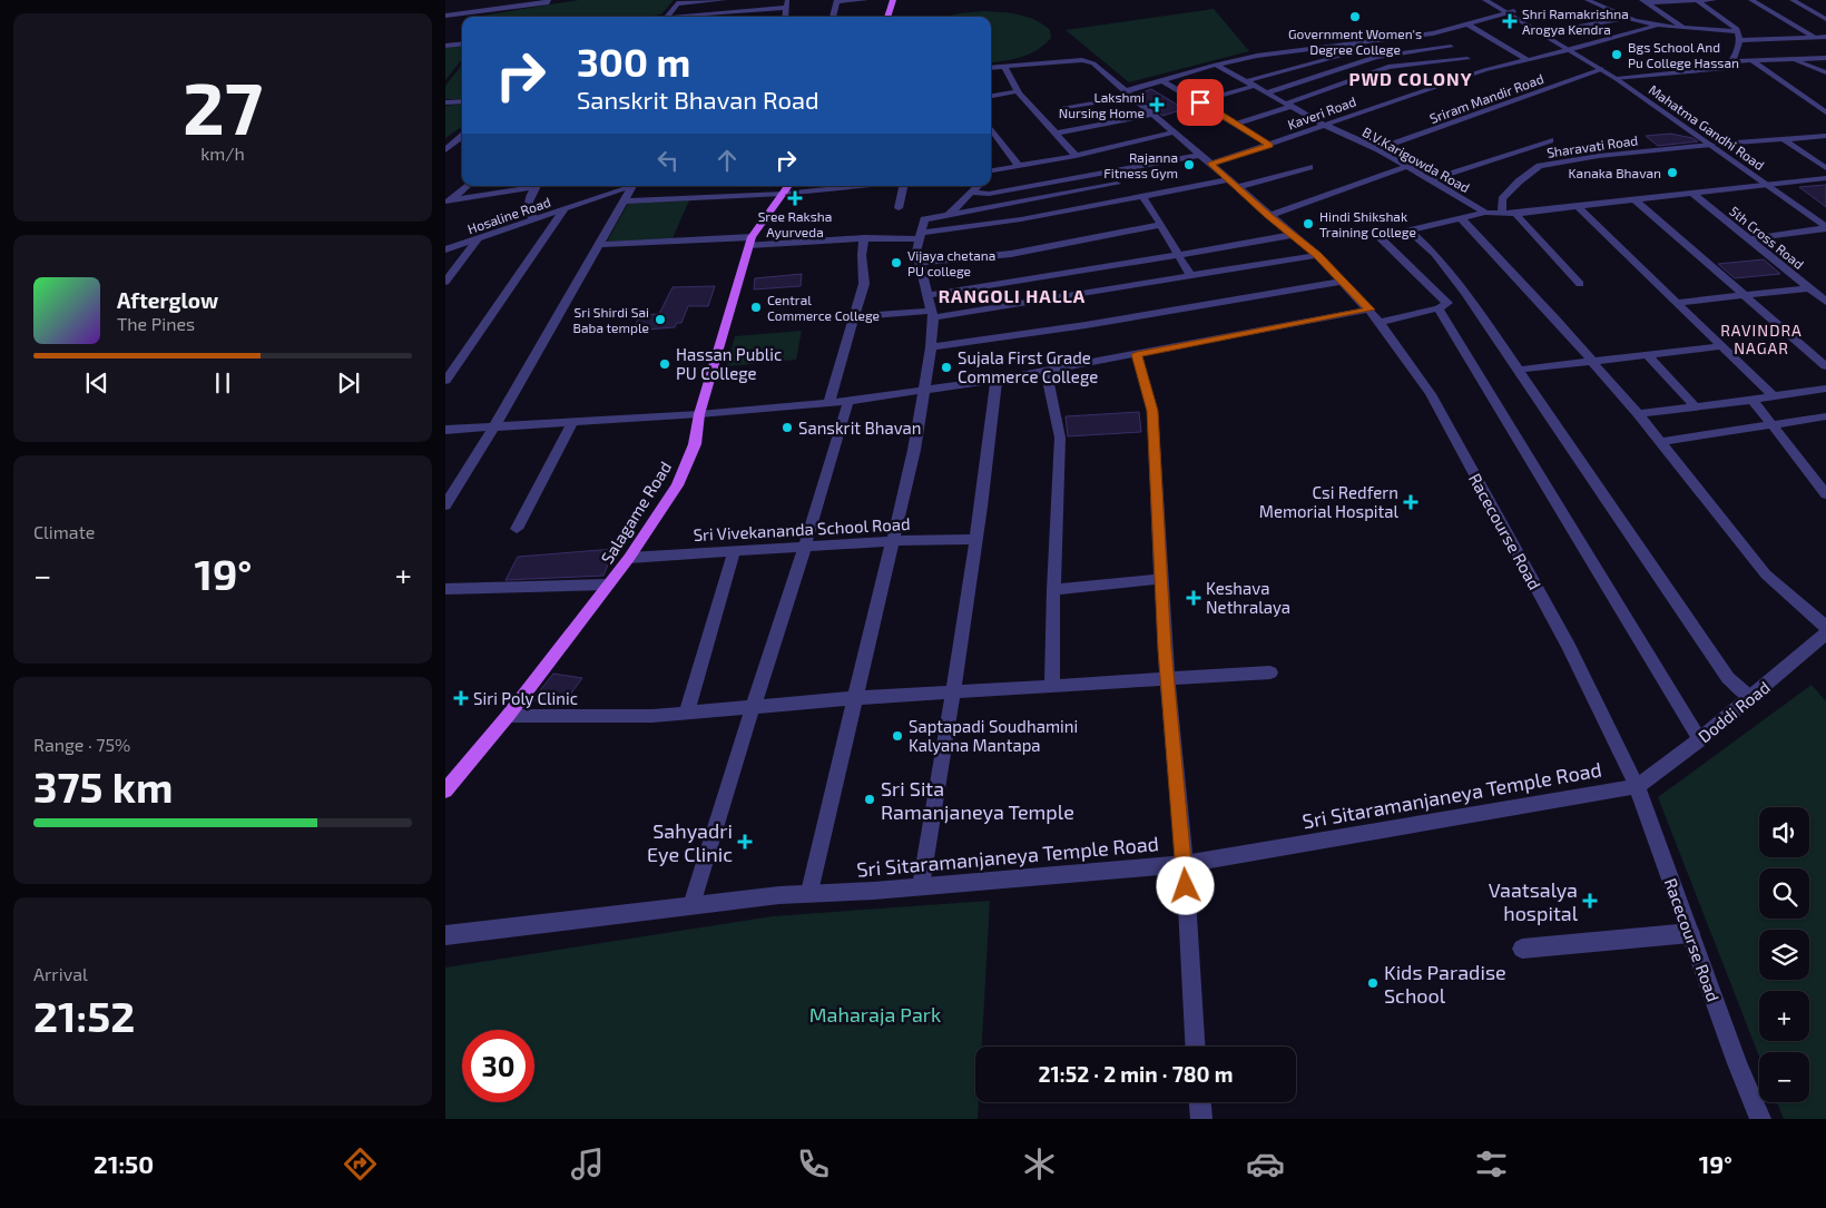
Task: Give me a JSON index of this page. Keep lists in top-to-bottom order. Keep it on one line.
{"streets":{"main road":["Salagame Road"],"street":["Sriram Mandir Road","Kaveri Road","Mahatma Gandhi Road","Sharavati Road","B.V.Karigowda Road","Hosaline Road","5th Cross Road","Sri Vivekananda School Road","Racecourse Road","Doddi Road","Sri Sitaramanjaneya Temple Road"]},"crossings":[["Sriram Mandir Road","Mahatma Gandhi Road"],["Sriram Mandir Road","B.V.Karigowda Road"],["Kaveri Road","Mahatma Gandhi Road"],["Kaveri Road","B.V.Karigowda Road"],["Kaveri Road","Racecourse Road"],["Mahatma Gandhi Road","Sharavati Road"],["Salagame Road","Sri Vivekananda School Road"],["Racecourse Road","Doddi Road"],["Racecourse Road","Sri Sitaramanjaneya Temple Road"],["Doddi Road","Sri Sitaramanjaneya Temple Road"]],"districts":["PWD COLONY","RANGOLI HALLA","RAVINDRA NAGAR"],"parks":["Maharaja Park"],"places":{"other":["Government Women's Degree College","Bgs School And Pu College Hassan","Rajanna Fitness Gym","Kanaka Bhavan","Hindi Shikshak Training College","Vijaya chetana PU college","Central Commerce College","Sri Shirdi Sai Baba temple","Hassan Public PU College","Sujala First Grade Commerce College","Sanskrit Bhavan","Saptapadi Soudhamini Kalyana Mantapa","Sri Sita Ramanjaneya Temple","Kids Paradise School"],"health":["Shri Ramakrishna Arogya Kendra","Lakshmi Nursing Home","Sree Raksha Ayurveda","Csi Redfern Memorial Hospital","Keshava Nethralaya","Siri Poly Clinic","Sahyadri Eye Clinic","Vaatsalya hospital"]},"page":{"tile":[["27","km/h"],"Climate",["Range · 75%","375 km"],["Arrival","21:52"]],"turn":["300 m","Sanskrit Bhavan Road"],"song":["Afterglow","The Pines"],"heat":["−","19°","+"],"map_buttons":["+","−"],"limit":"30","trip":"21:52 · 2 min · 780 m","tabs":["21:50","19°"]}}
